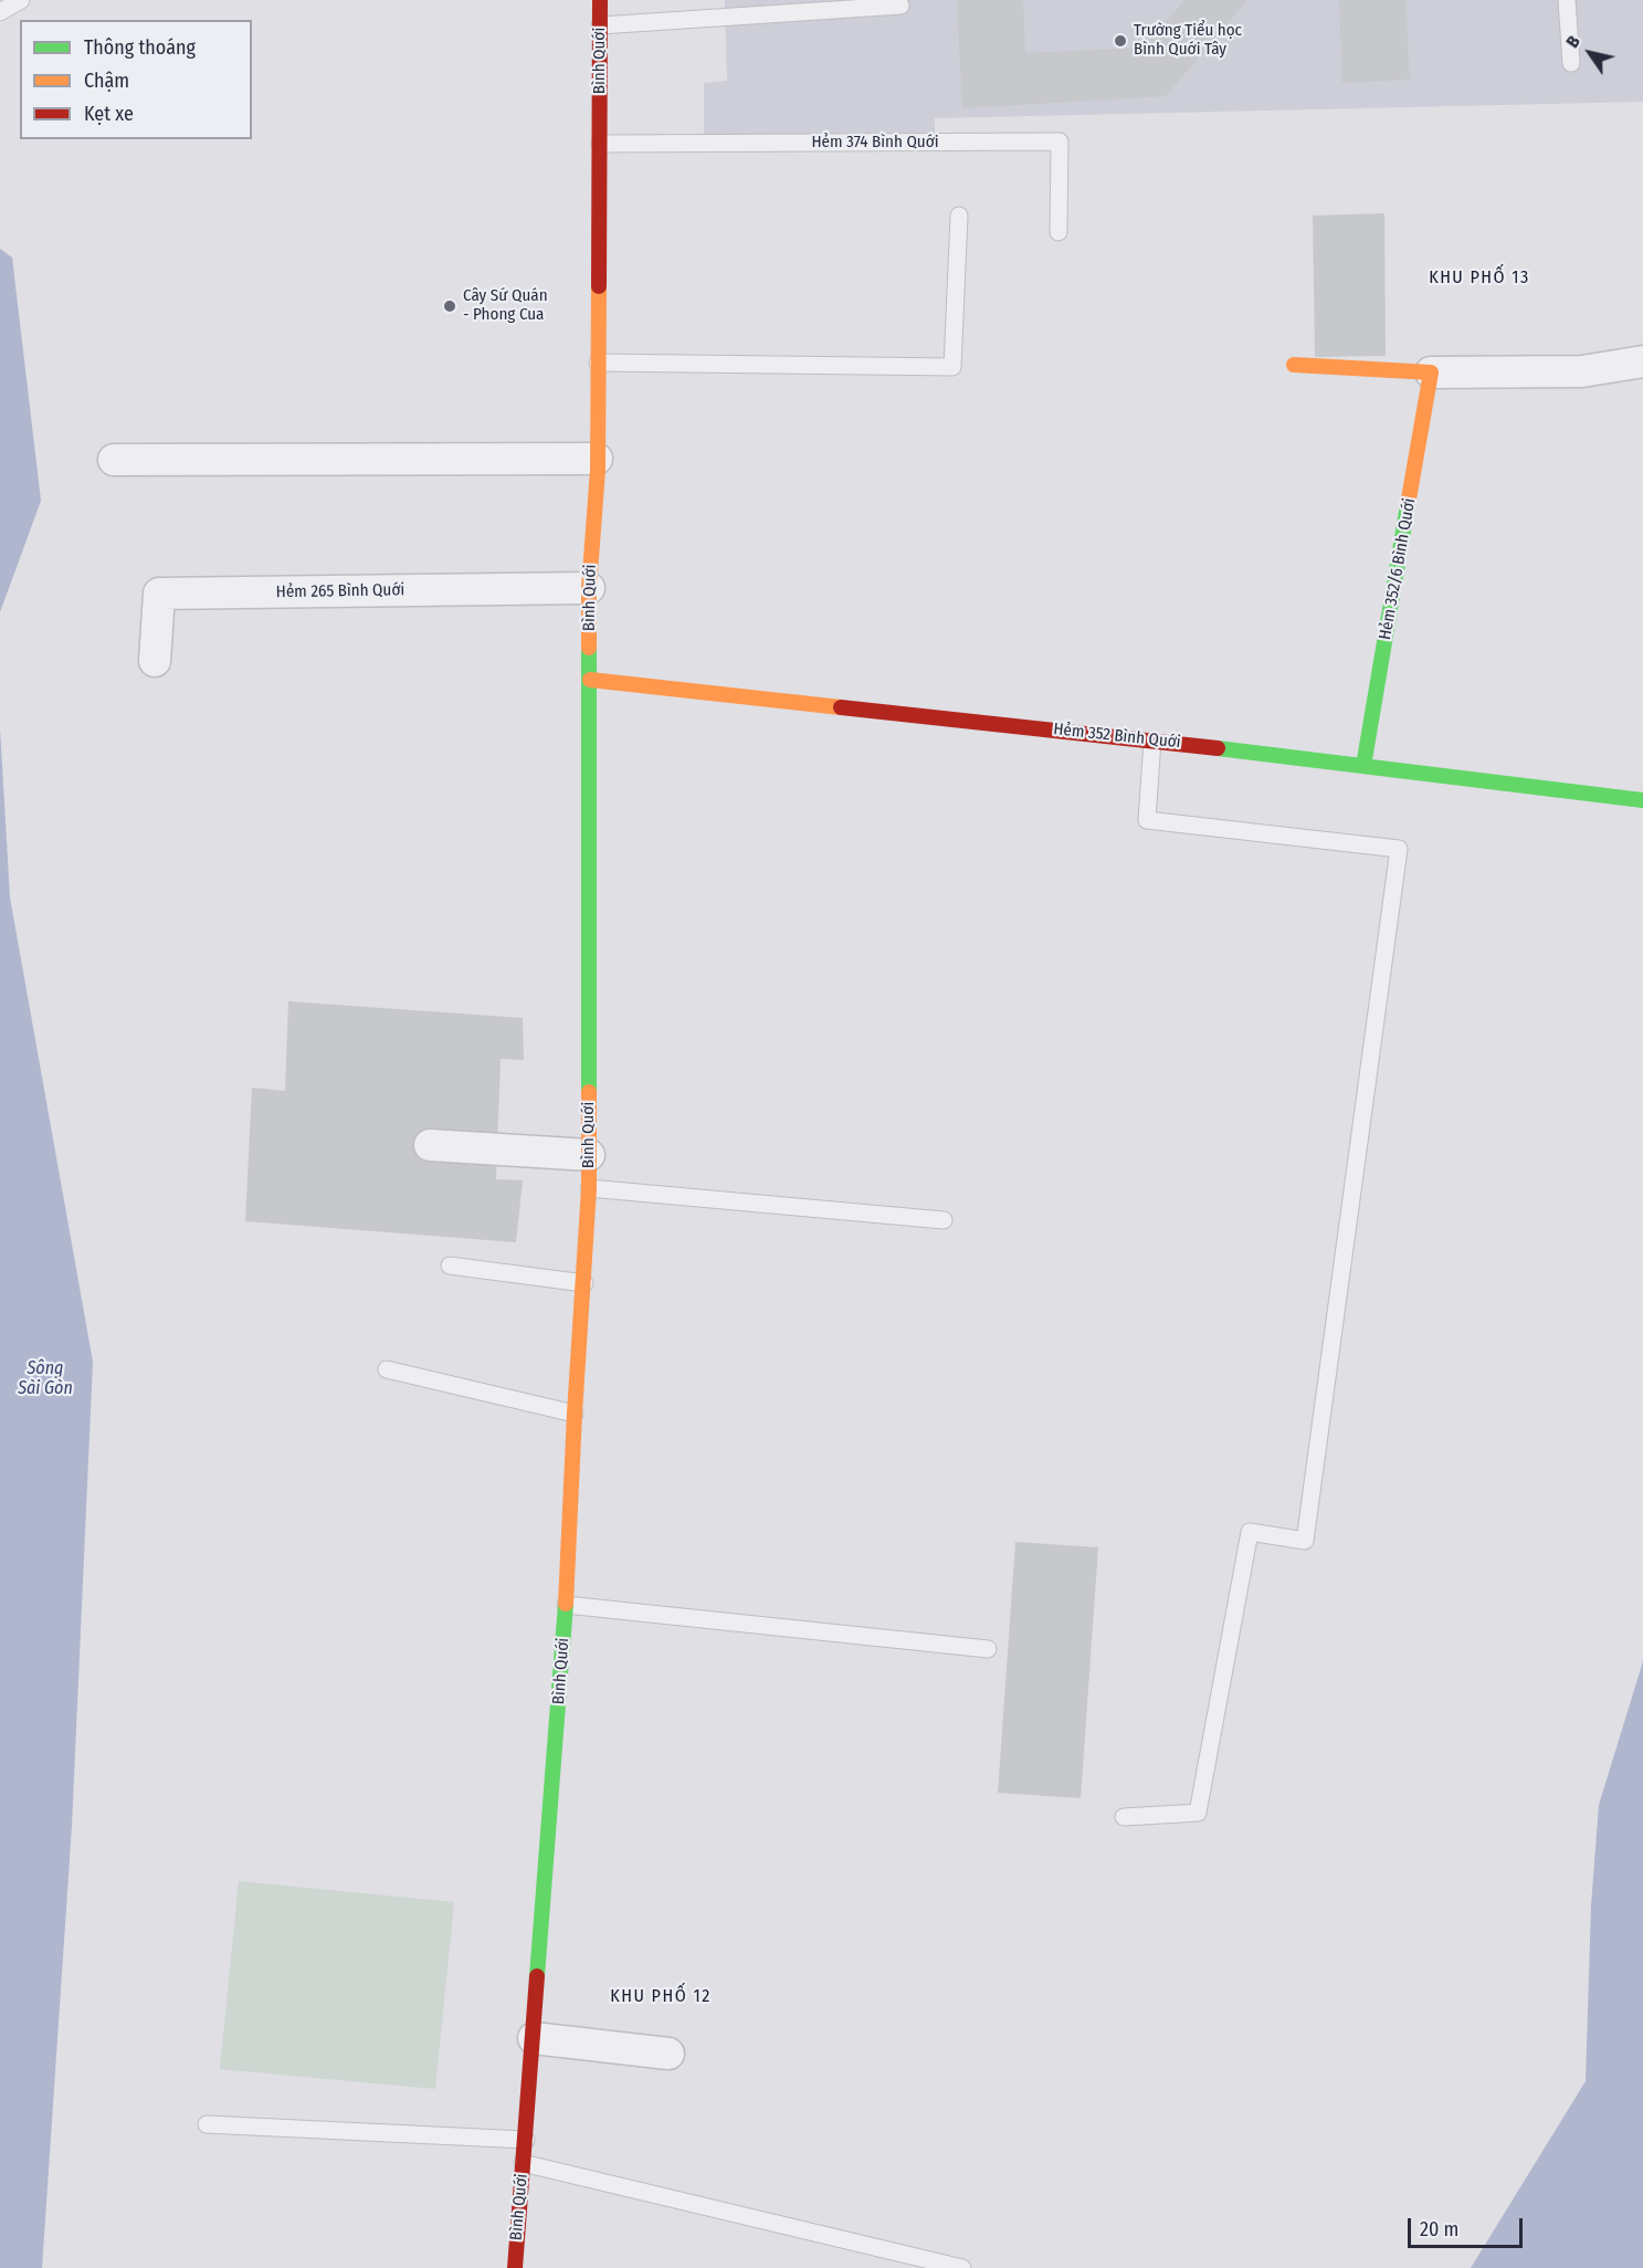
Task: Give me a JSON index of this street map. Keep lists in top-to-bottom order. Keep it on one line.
{"streets":{"main road":["Bình Quới","Hẻm 352/6 Bình Quới","Hẻm 352 Bình Quới"],"street":["Hẻm 265 Bình Quới"],"lane":["Hẻm 374 Bình Quới"]},"crossings":[["Bình Quới","Hẻm 374 Bình Quới"],["Bình Quới","Hẻm 265 Bình Quới"],["Bình Quới","Hẻm 352 Bình Quới"],["Hẻm 352/6 Bình Quới","Hẻm 352 Bình Quới"]],"districts":["KHU PHỐ 13","KHU PHỐ 12"],"water":["Sông Sài Gòn"],"places":["Trường Tiểu học Bình Quới Tây","Cây Sứ Quán - Phong Cua"],"legend":["Thông thoáng","Chậm","Kẹt xe"],"scale_bar":"20 m","north":"top left"}
